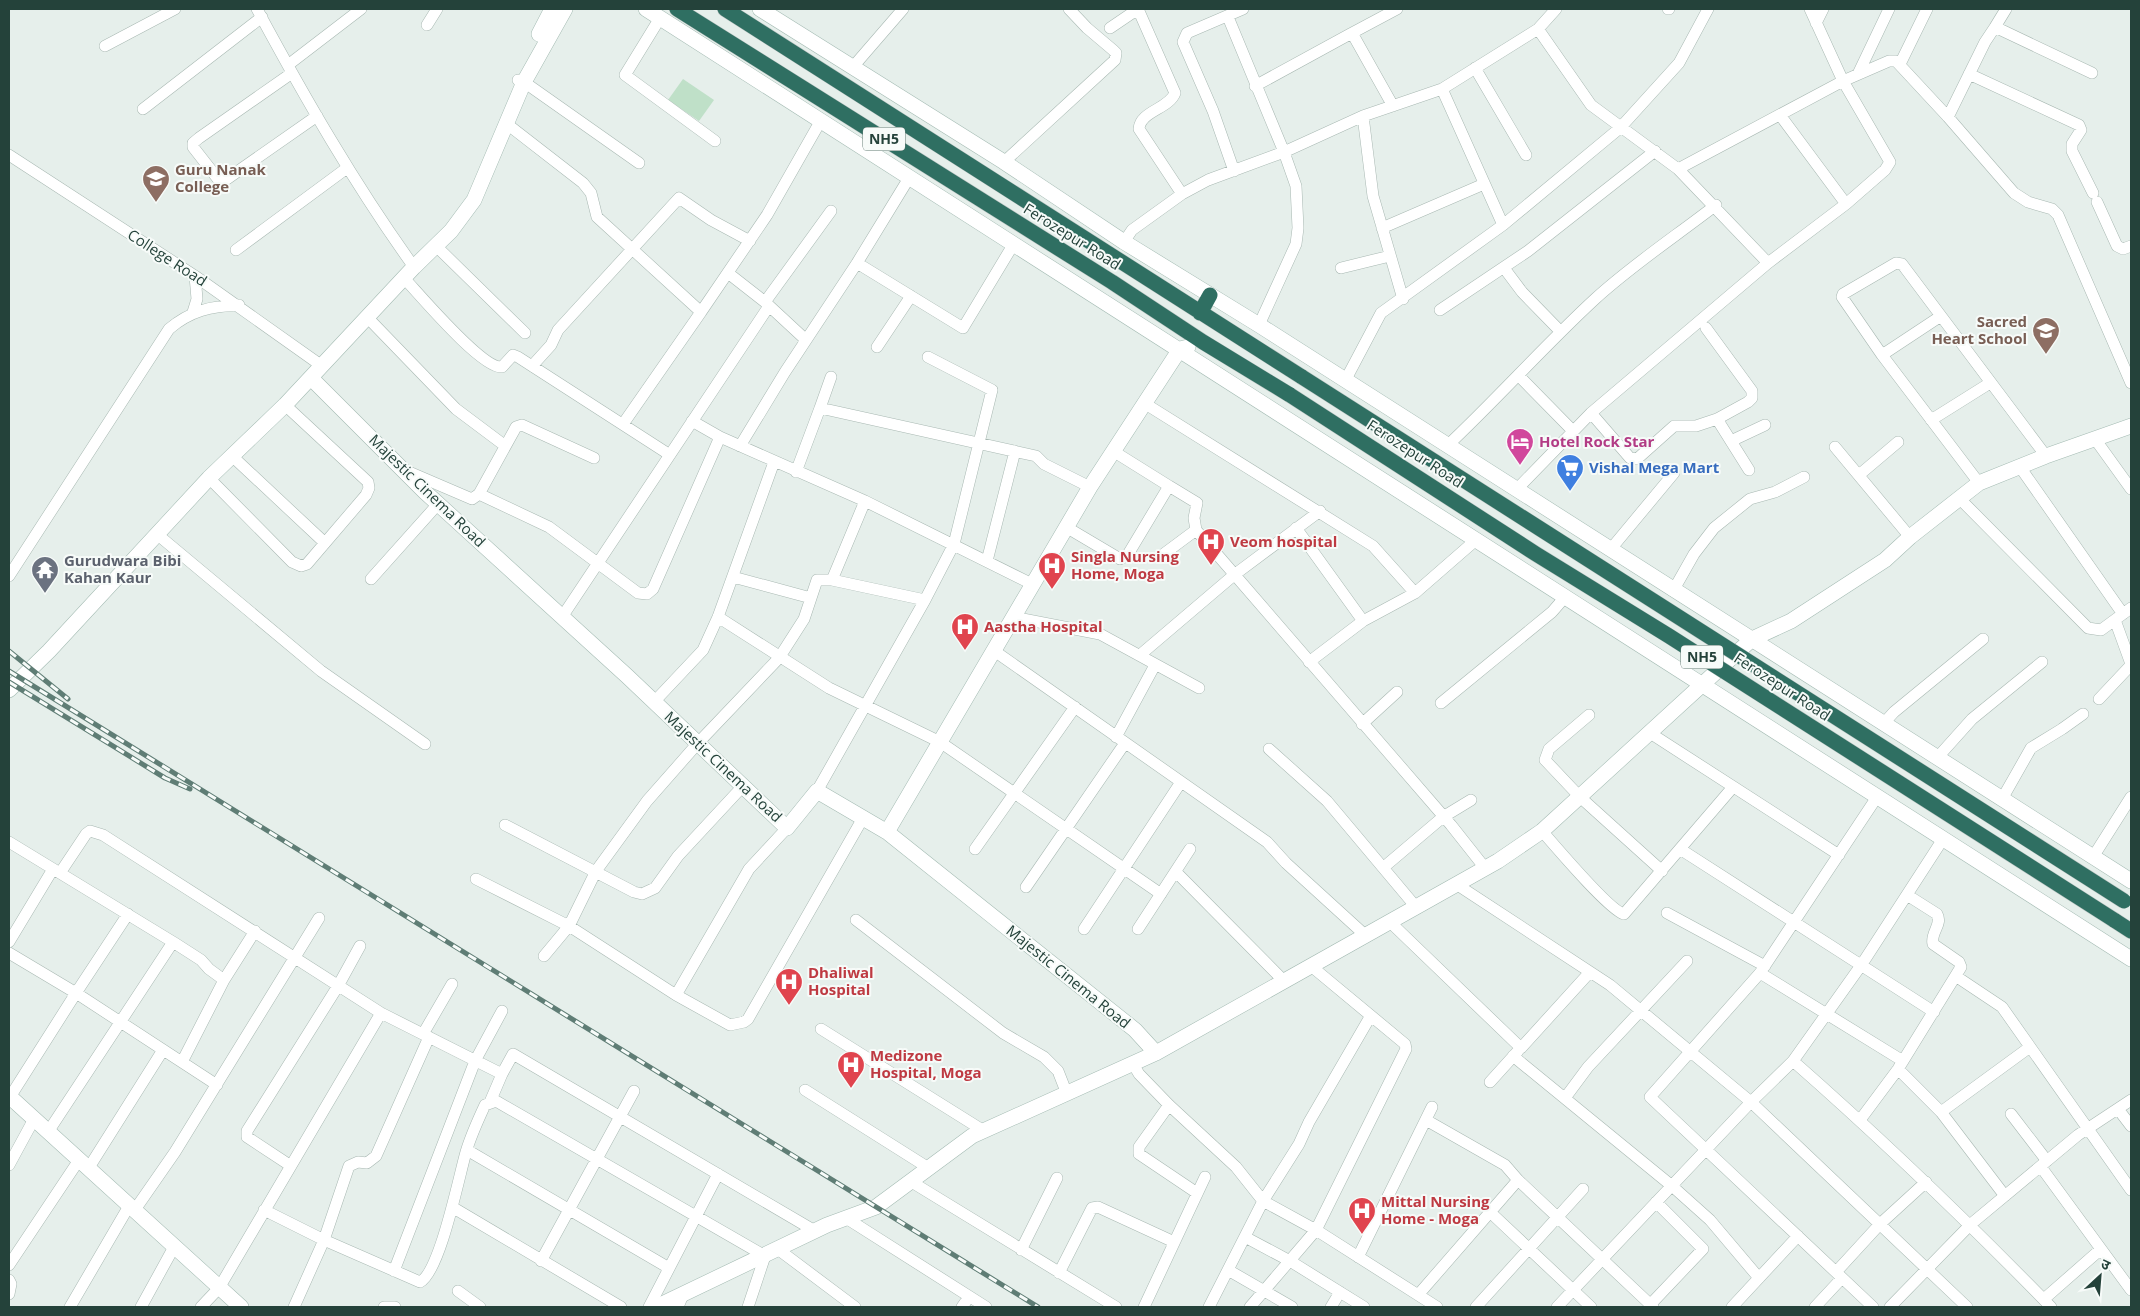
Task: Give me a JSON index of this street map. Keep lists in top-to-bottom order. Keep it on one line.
{"streets":{"highway":["NH5","Ferozepur Road"],"street":["College Road","Majestic Cinema Road"]},"places":{"school or university":["Guru Nanak College","Sacred Heart School"],"hotel":["Hotel Rock Star"],"supermarket":["Vishal Mega Mart"],"hospital":["Veom hospital","Singla Nursing Home, Moga","Aastha Hospital","Dhaliwal Hospital","Medizone Hospital, Moga","Mittal Nursing Home - Moga"],"temple":["Gurudwara Bibi Kahan Kaur"]},"north":"top right"}
